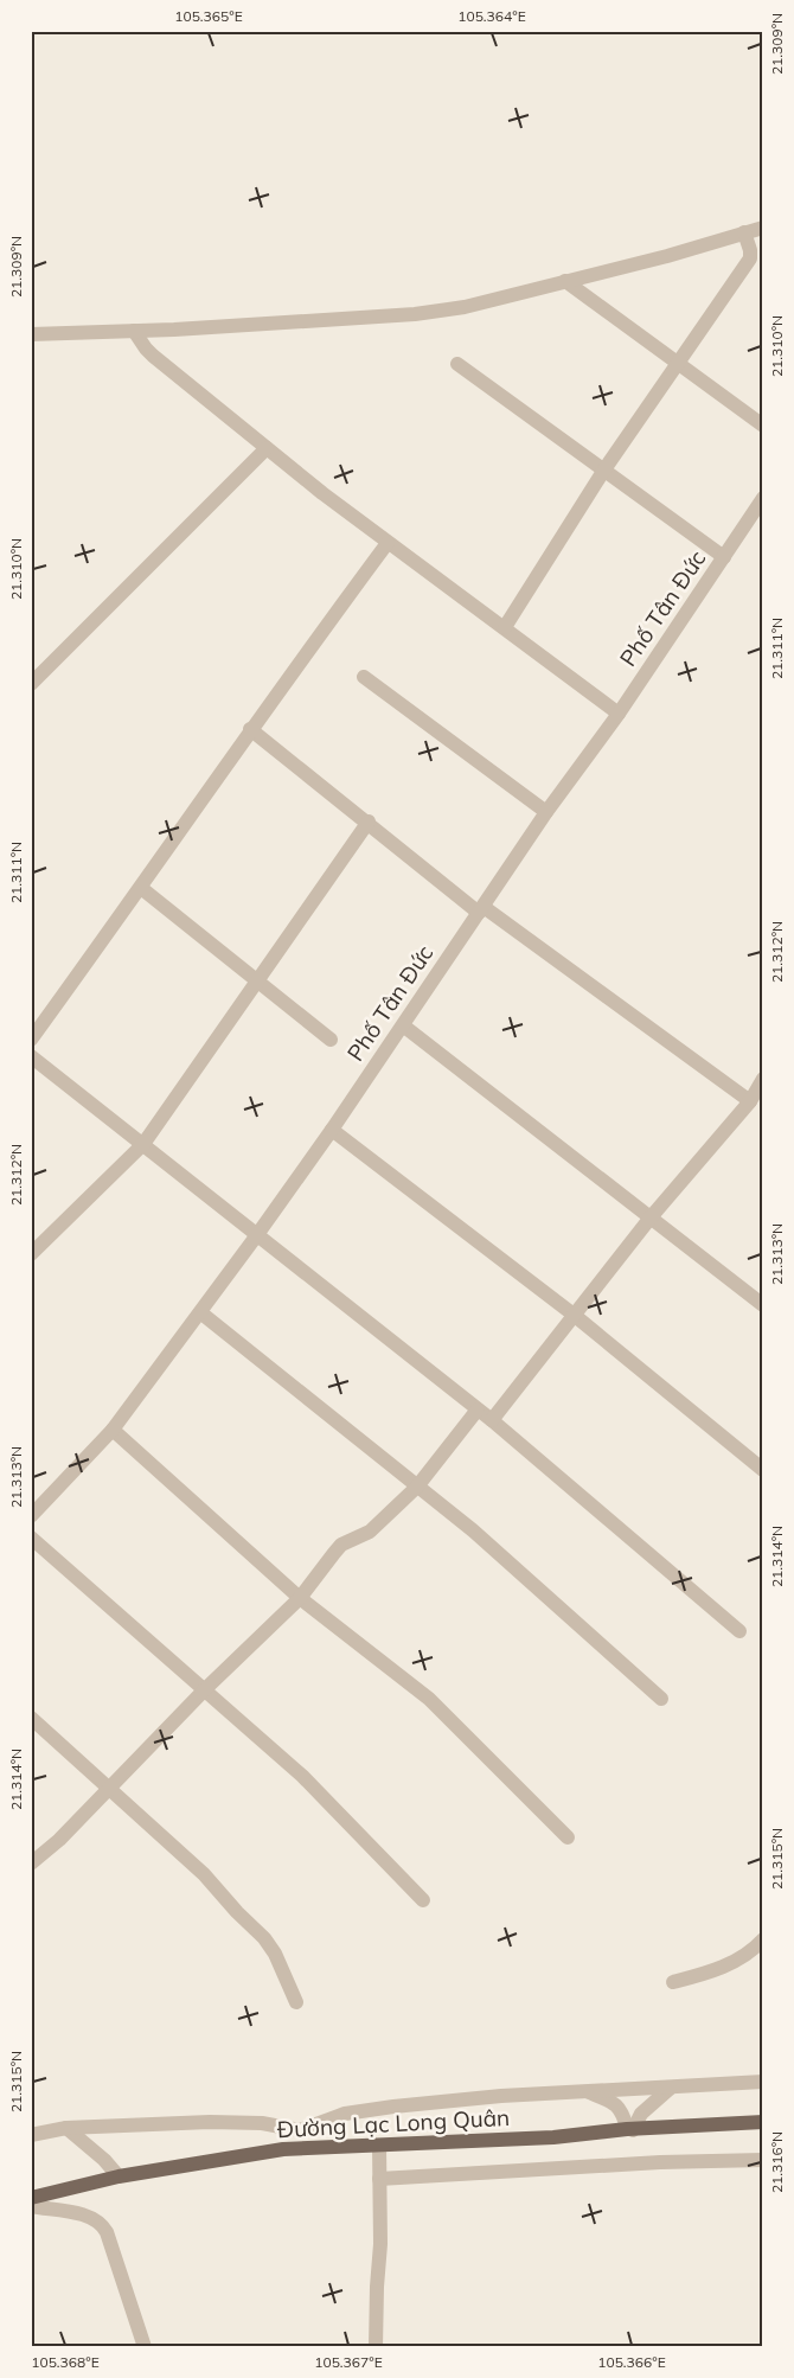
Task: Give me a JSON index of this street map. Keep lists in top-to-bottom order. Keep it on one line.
{"streets":{"main road":["Đường Lạc Long Quân"],"street":["Phố Tân Đức"]},"coordinates":["105.365°E","105.364°E","21.309°N","21.310°N","21.311°N","21.312°N","21.313°N","21.314°N","21.315°N","21.316°N","105.368°E","105.367°E","105.366°E"]}
